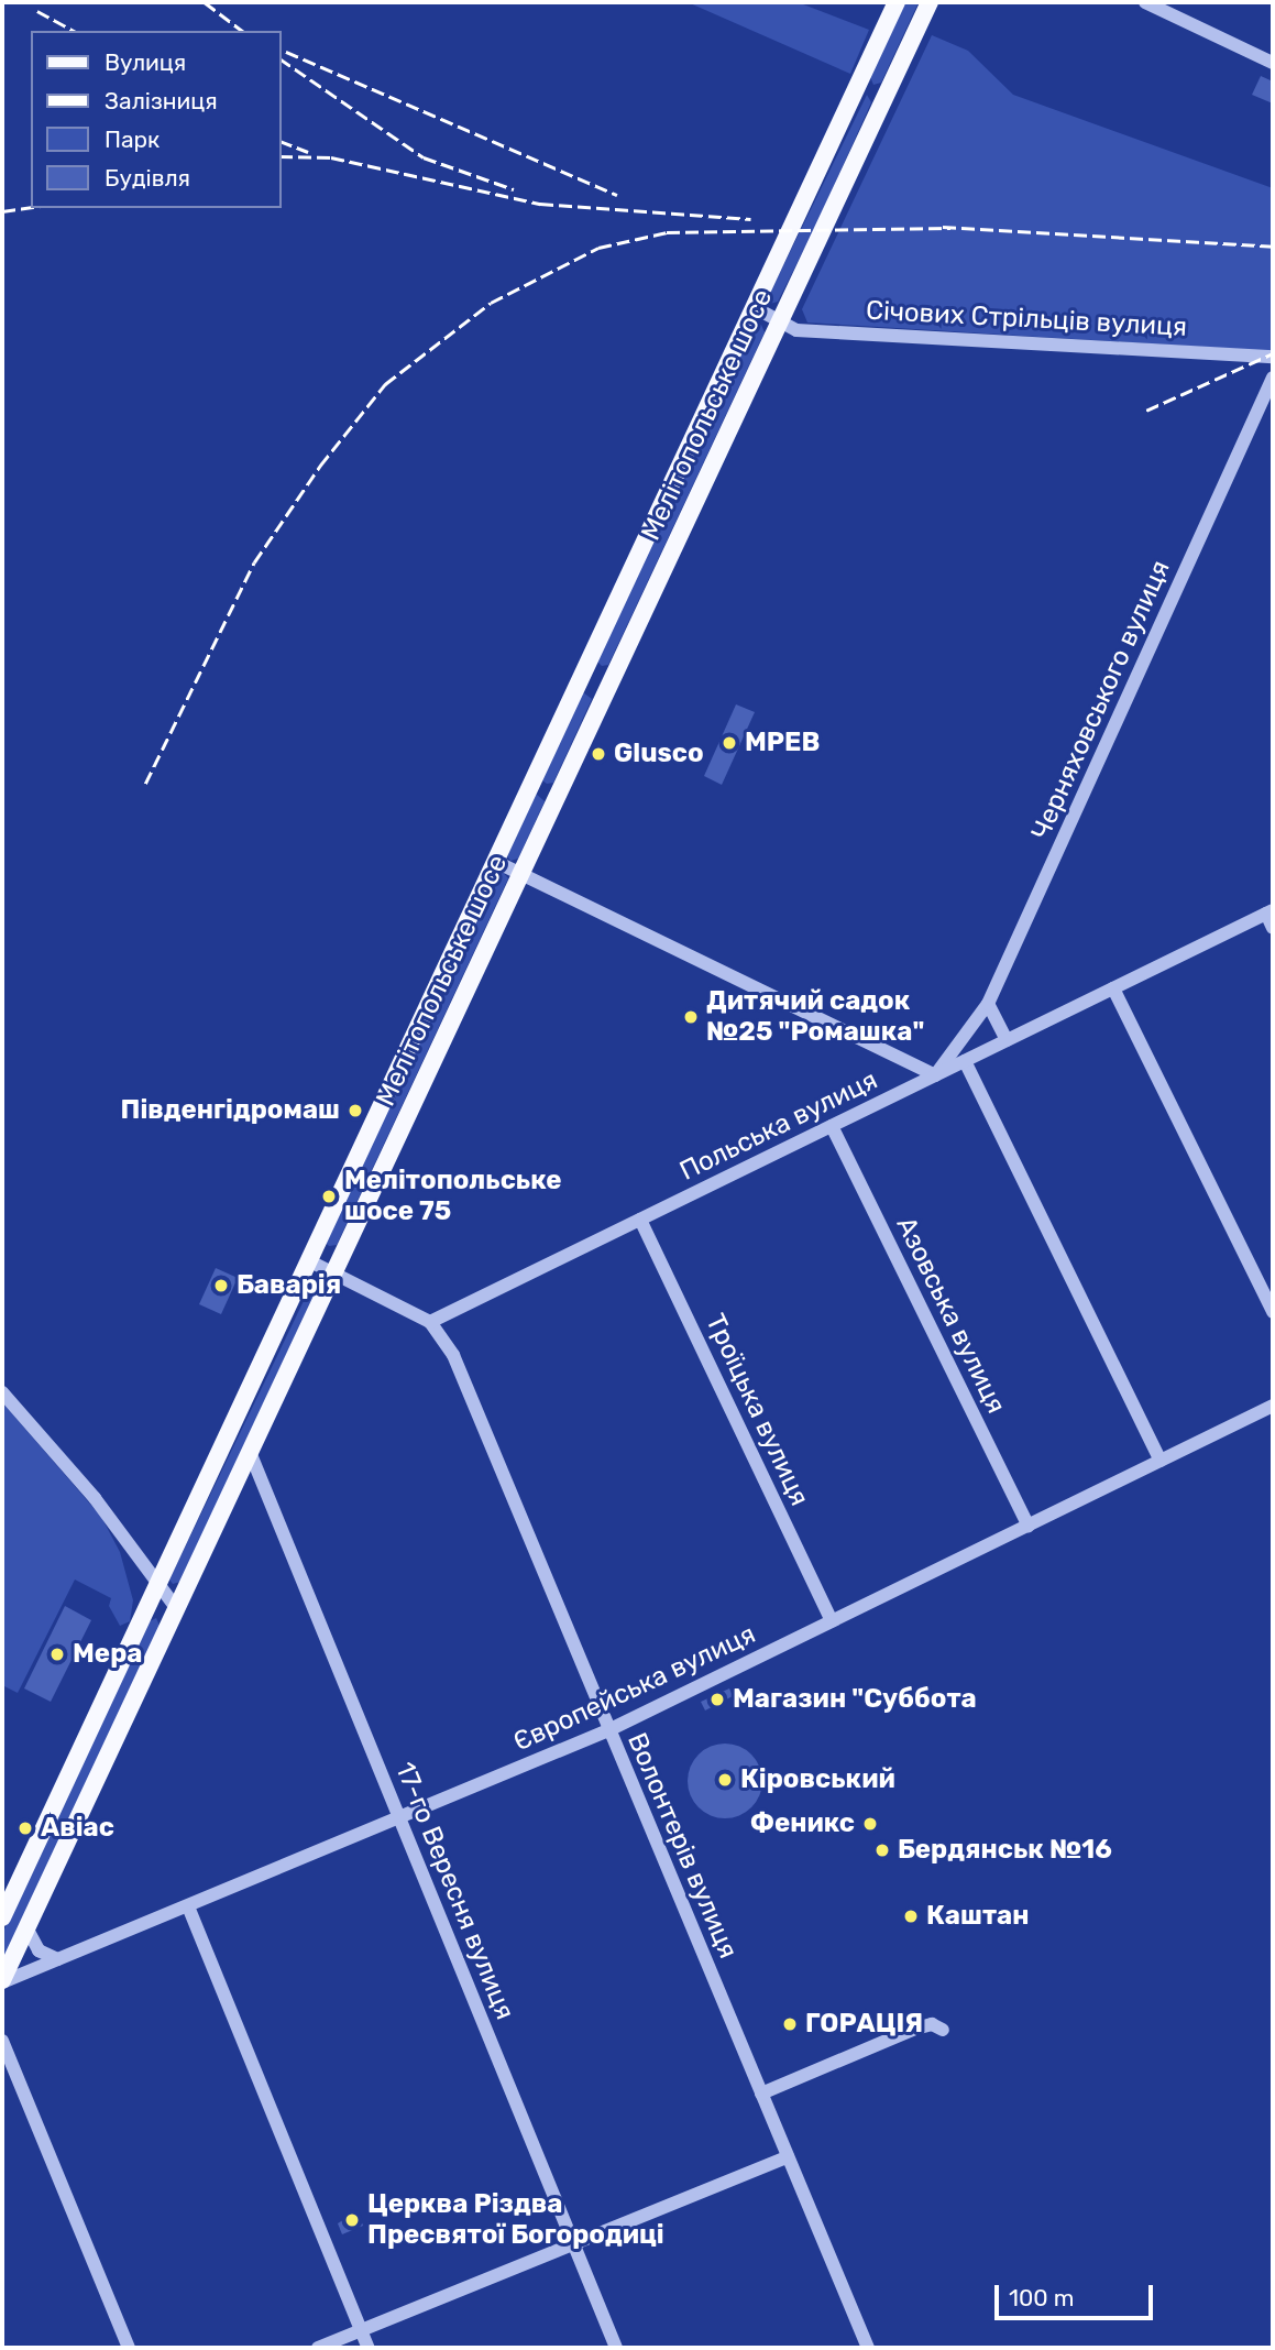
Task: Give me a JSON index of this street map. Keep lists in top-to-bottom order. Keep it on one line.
{"streets":{"main road":["Мелітопольське шосе"],"street":["Січових Стрільців вулиця","Черняховського вулиця","Польська вулиця","Азовська вулиця","Троїцька вулиця","Європейська вулиця","Волонтерів вулиця","17-го Вересня вулиця"]},"crossings":[["Січових Стрільців вулиця","Мелітопольське шосе"],["Мелітопольське шосе","Європейська вулиця"],["Мелітопольське шосе","Волонтерів вулиця"],["Мелітопольське шосе","17-го Вересня вулиця"],["Черняховського вулиця","Польська вулиця"],["Польська вулиця","Азовська вулиця"],["Польська вулиця","Троїцька вулиця"],["Польська вулиця","Волонтерів вулиця"],["Азовська вулиця","Європейська вулиця"],["Троїцька вулиця","Європейська вулиця"],["Європейська вулиця","Волонтерів вулиця"],["Європейська вулиця","17-го Вересня вулиця"]],"places":["МРЕВ","Glusco","Дитячий садок №25 \"Ромашка\"","Південгідромаш","Мелітопольське шосе 75","Баварія","Мера","Магазин \"Суббота","Кіровський","Феникс","Авіас","Бердянськ №16","Каштан","ГОРАЦІЯ","Церква Різдва Пресвятої Богородиці"],"legend":["Вулиця","Залізниця","Парк","Будівля"],"scale_bar":"100 m"}
